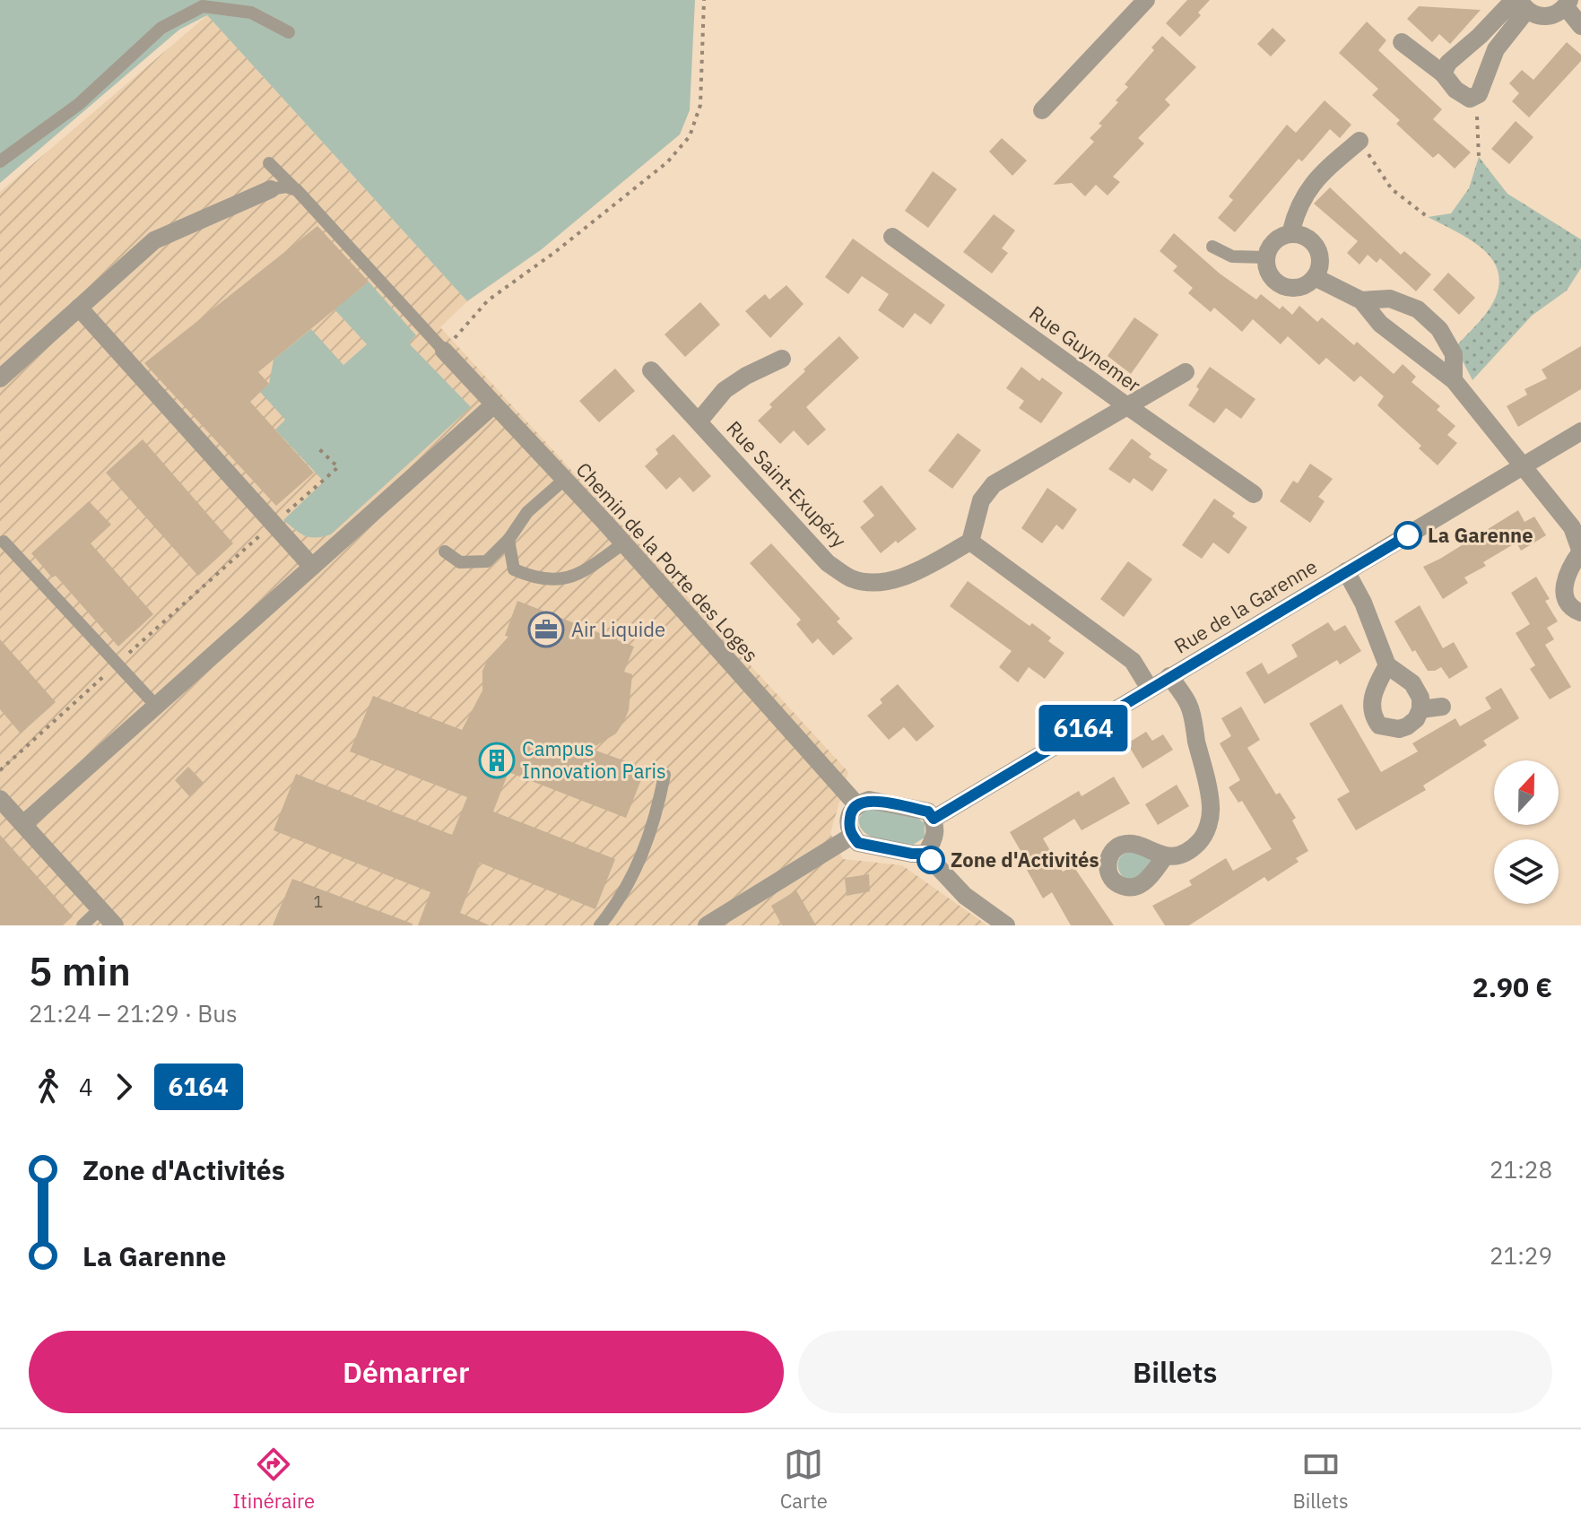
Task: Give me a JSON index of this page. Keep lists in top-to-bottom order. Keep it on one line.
{"streets":{"street":["Rue Guynemer","Rue Saint-Exupéry","Chemin de la Porte des Loges","Rue de la Garenne"]},"places":{"other":["La Garenne","Zone d'Activités"],"office":["Air Liquide"],"building":["Campus Innovation Paris"]},"lines":["bus line 6164"],"house_numbers":["1"],"north":"top","page":{"on_map":"6164","heading":["5 min","21:24 – 21:29 · Bus","2.90 €"],"legs":["4","6164"],"list":[{"name":"Zone d'Activités","value":"21:28"},{"name":"La Garenne","value":"21:29"}],"buttons":["Démarrer","Billets"],"tabs":["Itinéraire","Carte","Billets"]}}
